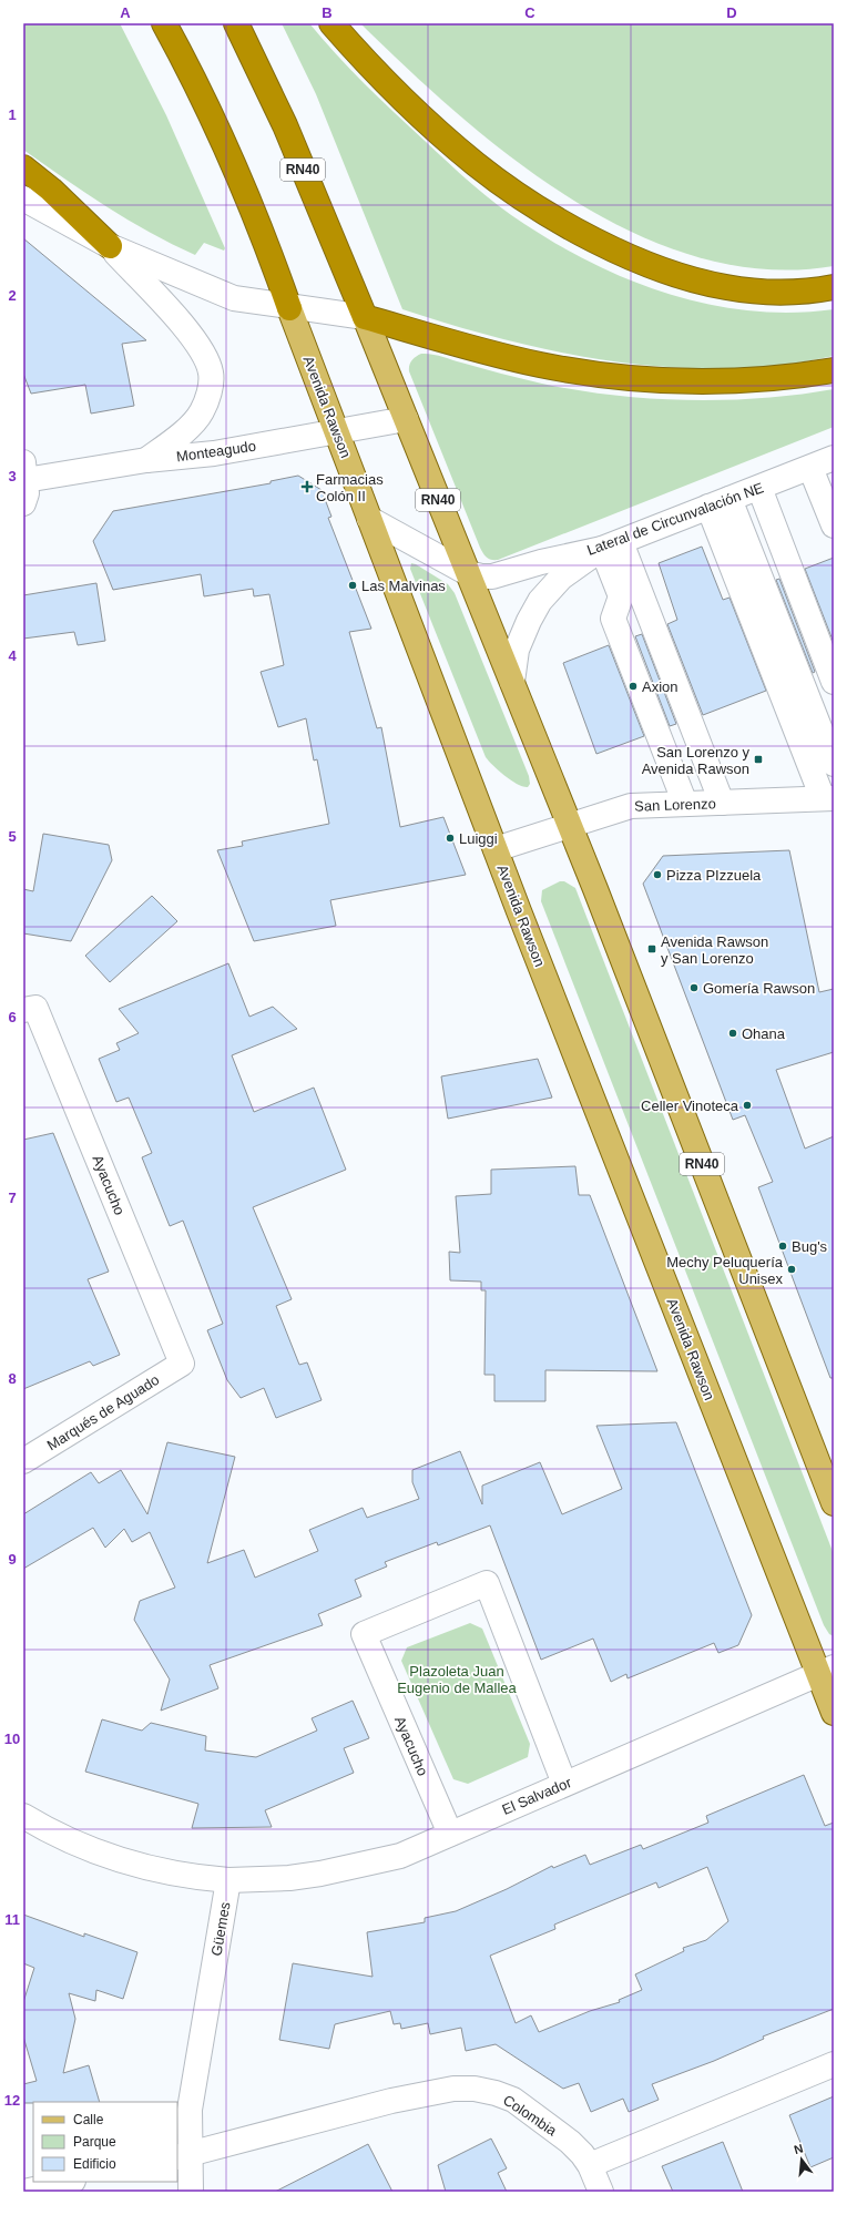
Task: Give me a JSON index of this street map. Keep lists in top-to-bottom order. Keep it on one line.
{"streets":{"highway":["RN40","Avenida Rawson"],"street":["Monteagudo","Lateral de Circunvalación NE","San Lorenzo","Ayacucho","Marqués de Aguado","El Salvador","Güemes","Colombia"]},"crossings":[["RN40","Monteagudo"],["RN40","Lateral de Circunvalación NE"],["RN40","San Lorenzo"],["Avenida Rawson","Monteagudo"],["Avenida Rawson","Lateral de Circunvalación NE"],["Avenida Rawson","San Lorenzo"],["Avenida Rawson","El Salvador"],["Ayacucho","Marqués de Aguado"],["Ayacucho","El Salvador"],["El Salvador","Güemes"],["Güemes","Colombia"]],"parks":["Plazoleta Juan Eugenio de Mallea"],"places":{"health":["Farmacias Colón II"],"other":["Las Malvinas","Axion","Luiggi","Pizza PIzzuela","Gomería Rawson","Ohana","Celler Vinoteca","Bug's","Mechy Peluquería Unisex"],"transit":["San Lorenzo y Avenida Rawson","Avenida Rawson y San Lorenzo"]},"legend":["Calle","Parque","Edificio"],"north":"top","grid":{"columns":["A","B","C","D"],"rows":["1","2","3","4","5","6","7","8","9","10","11","12"]}}
